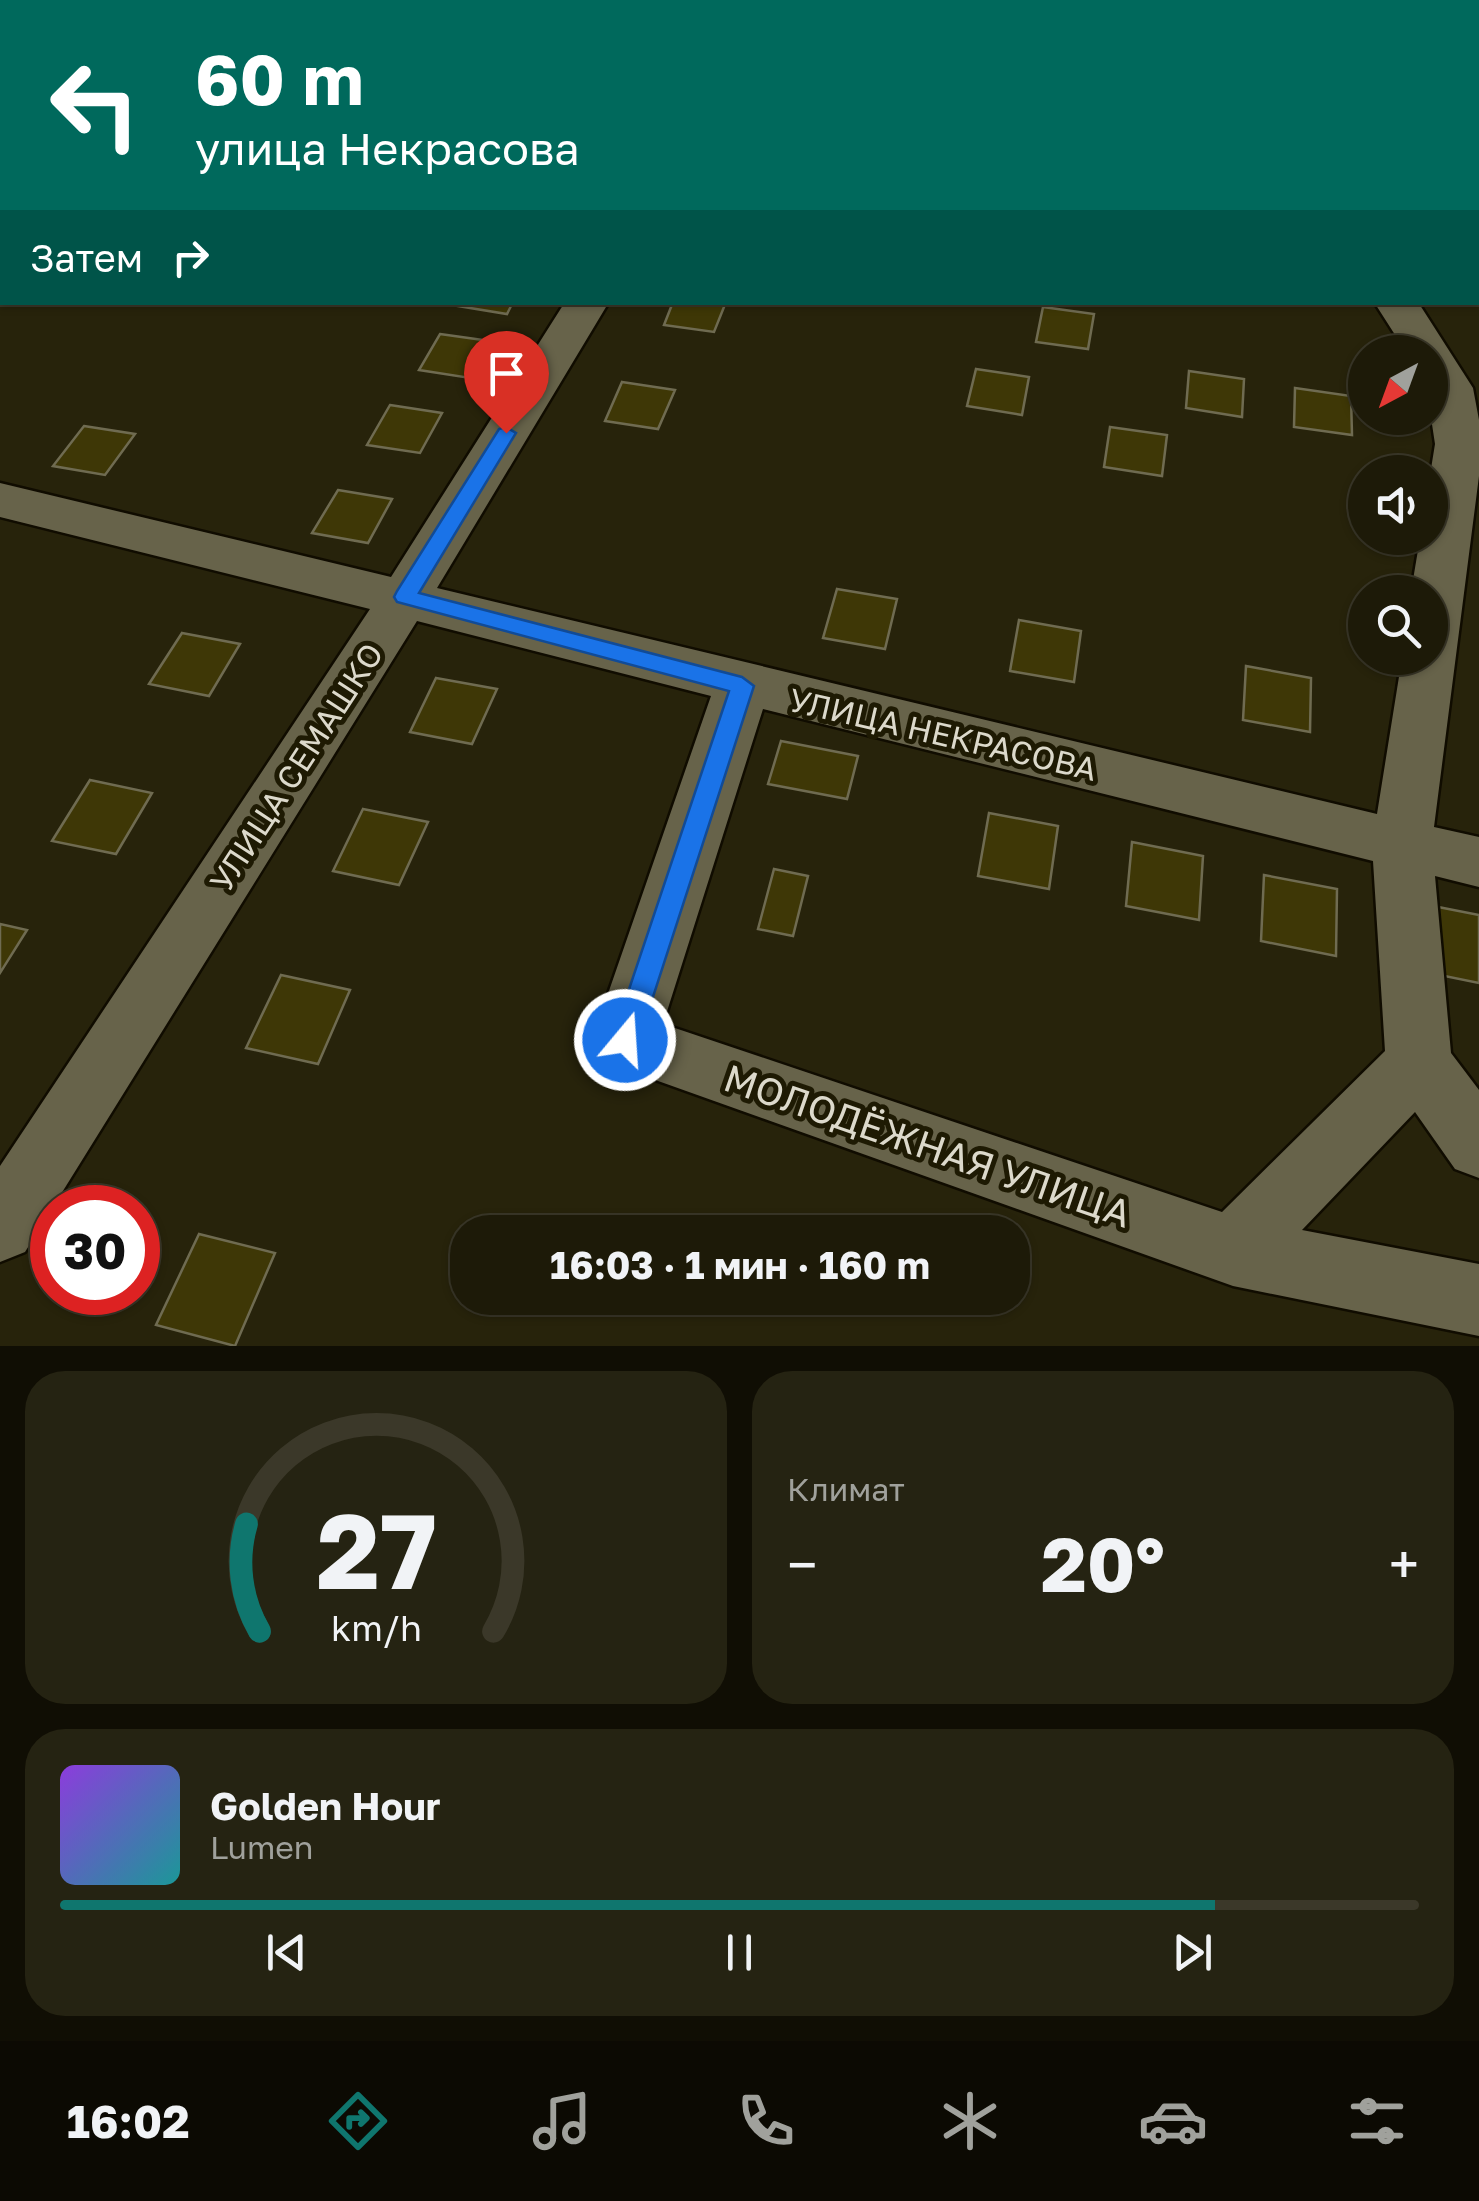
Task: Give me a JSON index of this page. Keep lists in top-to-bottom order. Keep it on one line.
{"streets":{"street":["УЛИЦА НЕКРАСОВА","УЛИЦА СЕМАШКО","МОЛОДЁЖНАЯ УЛИЦА"]},"crossings":[["УЛИЦА НЕКРАСОВА","УЛИЦА СЕМАШКО"],["УЛИЦА НЕКРАСОВА","МОЛОДЁЖНАЯ УЛИЦА"]],"north":"bottom left","page":{"turn":["60 m","улица Некрасова"],"then":"Затем","limit":"30","trip":"16:03 · 1 мин · 160 m","tile":"Климат","heat":["−","20°","+"],"song":["Golden Hour","Lumen"],"tabs":"16:02","gauge":["27","km/h"]}}
